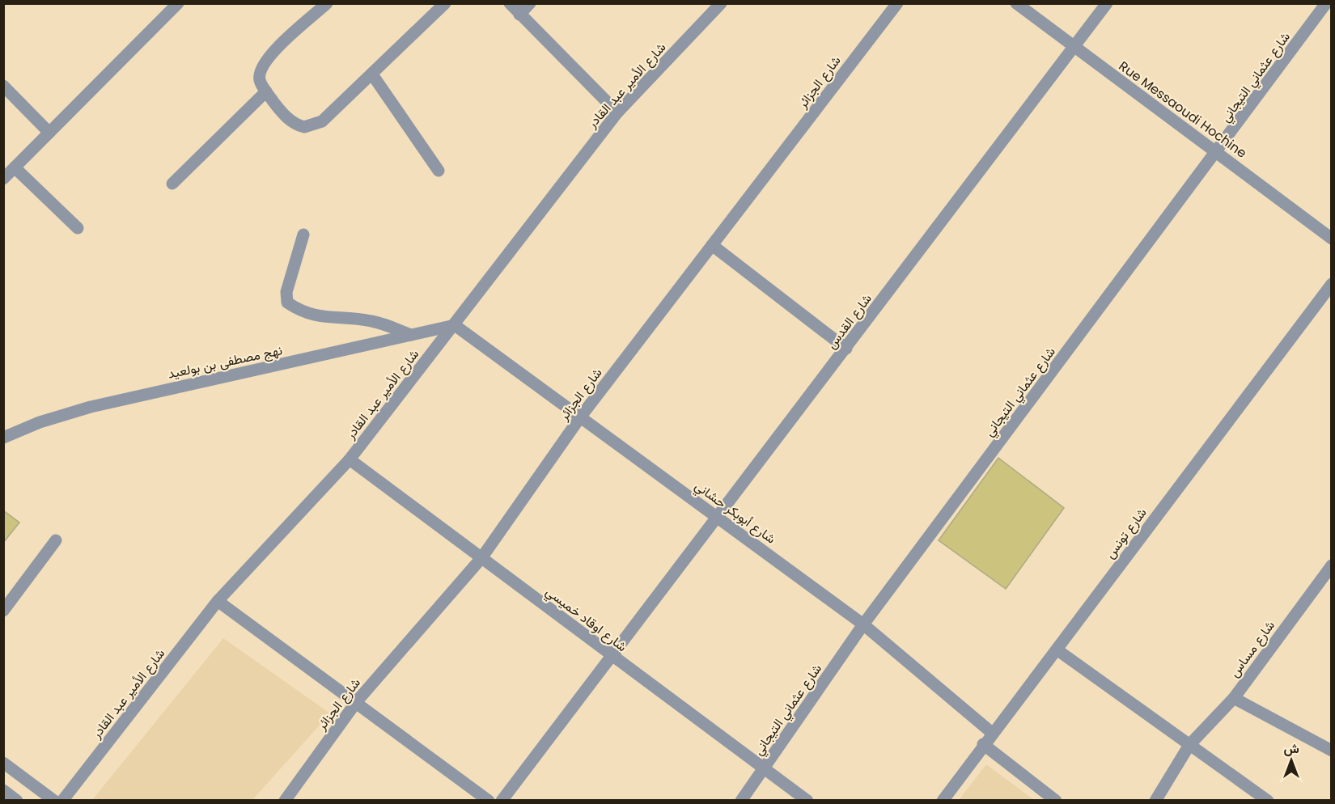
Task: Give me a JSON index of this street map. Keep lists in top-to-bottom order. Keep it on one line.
{"streets":{"street":["شارع عثماني التيجاني","شارع الجزائر","شارع الأمير عبد القادر","Rue Messaoudi Hochine","شارع القدس","نهج مصطفى بن بولعيد","شارع أبوبكر حشاني","شارع تونس","شارع اوقاد خميسي","شارع مساس"]},"crossings":[["شارع عثماني التيجاني","Rue Messaoudi Hochine"],["شارع عثماني التيجاني","شارع أبوبكر حشاني"],["شارع عثماني التيجاني","شارع اوقاد خميسي"],["شارع الجزائر","شارع أبوبكر حشاني"],["شارع الجزائر","شارع اوقاد خميسي"],["شارع الأمير عبد القادر","نهج مصطفى بن بولعيد"],["شارع الأمير عبد القادر","شارع أبوبكر حشاني"],["شارع الأمير عبد القادر","شارع اوقاد خميسي"],["Rue Messaoudi Hochine","شارع القدس"],["شارع القدس","شارع أبوبكر حشاني"],["شارع القدس","شارع اوقاد خميسي"],["نهج مصطفى بن بولعيد","شارع أبوبكر حشاني"],["شارع أبوبكر حشاني","شارع تونس"]],"north":"top"}
